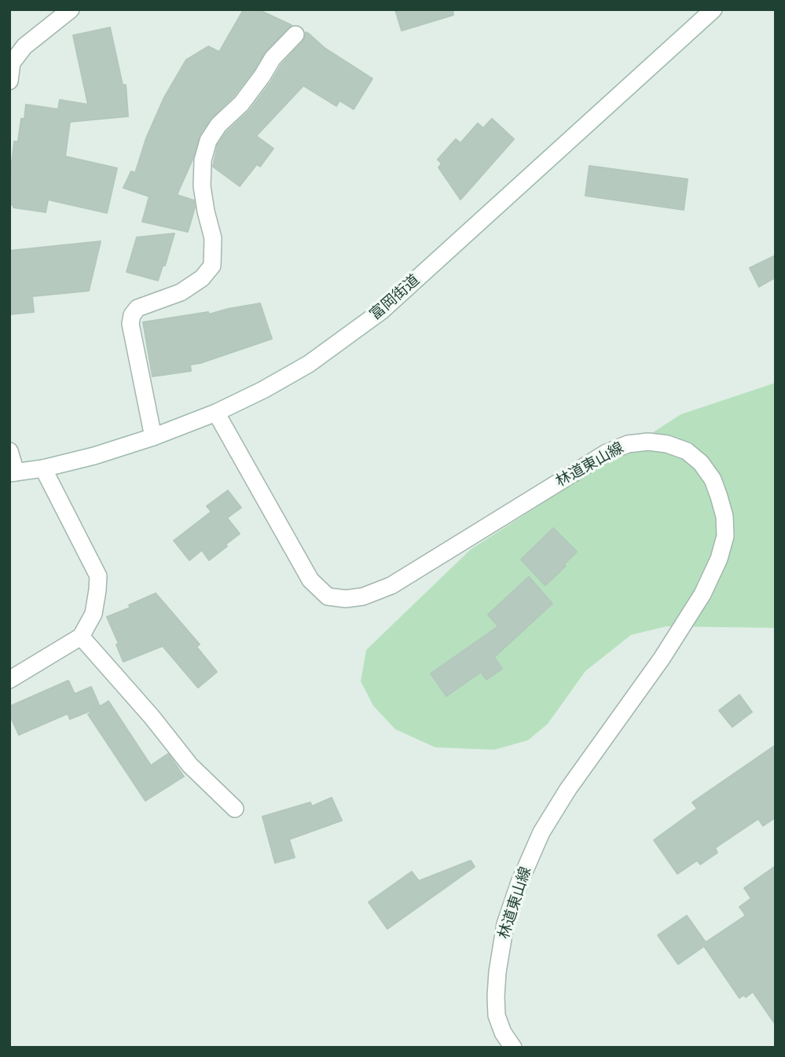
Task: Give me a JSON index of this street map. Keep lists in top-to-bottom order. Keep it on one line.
{"streets":{"street":["富岡街道","林道東山線"]},"crossings":[["富岡街道","林道東山線"]]}
